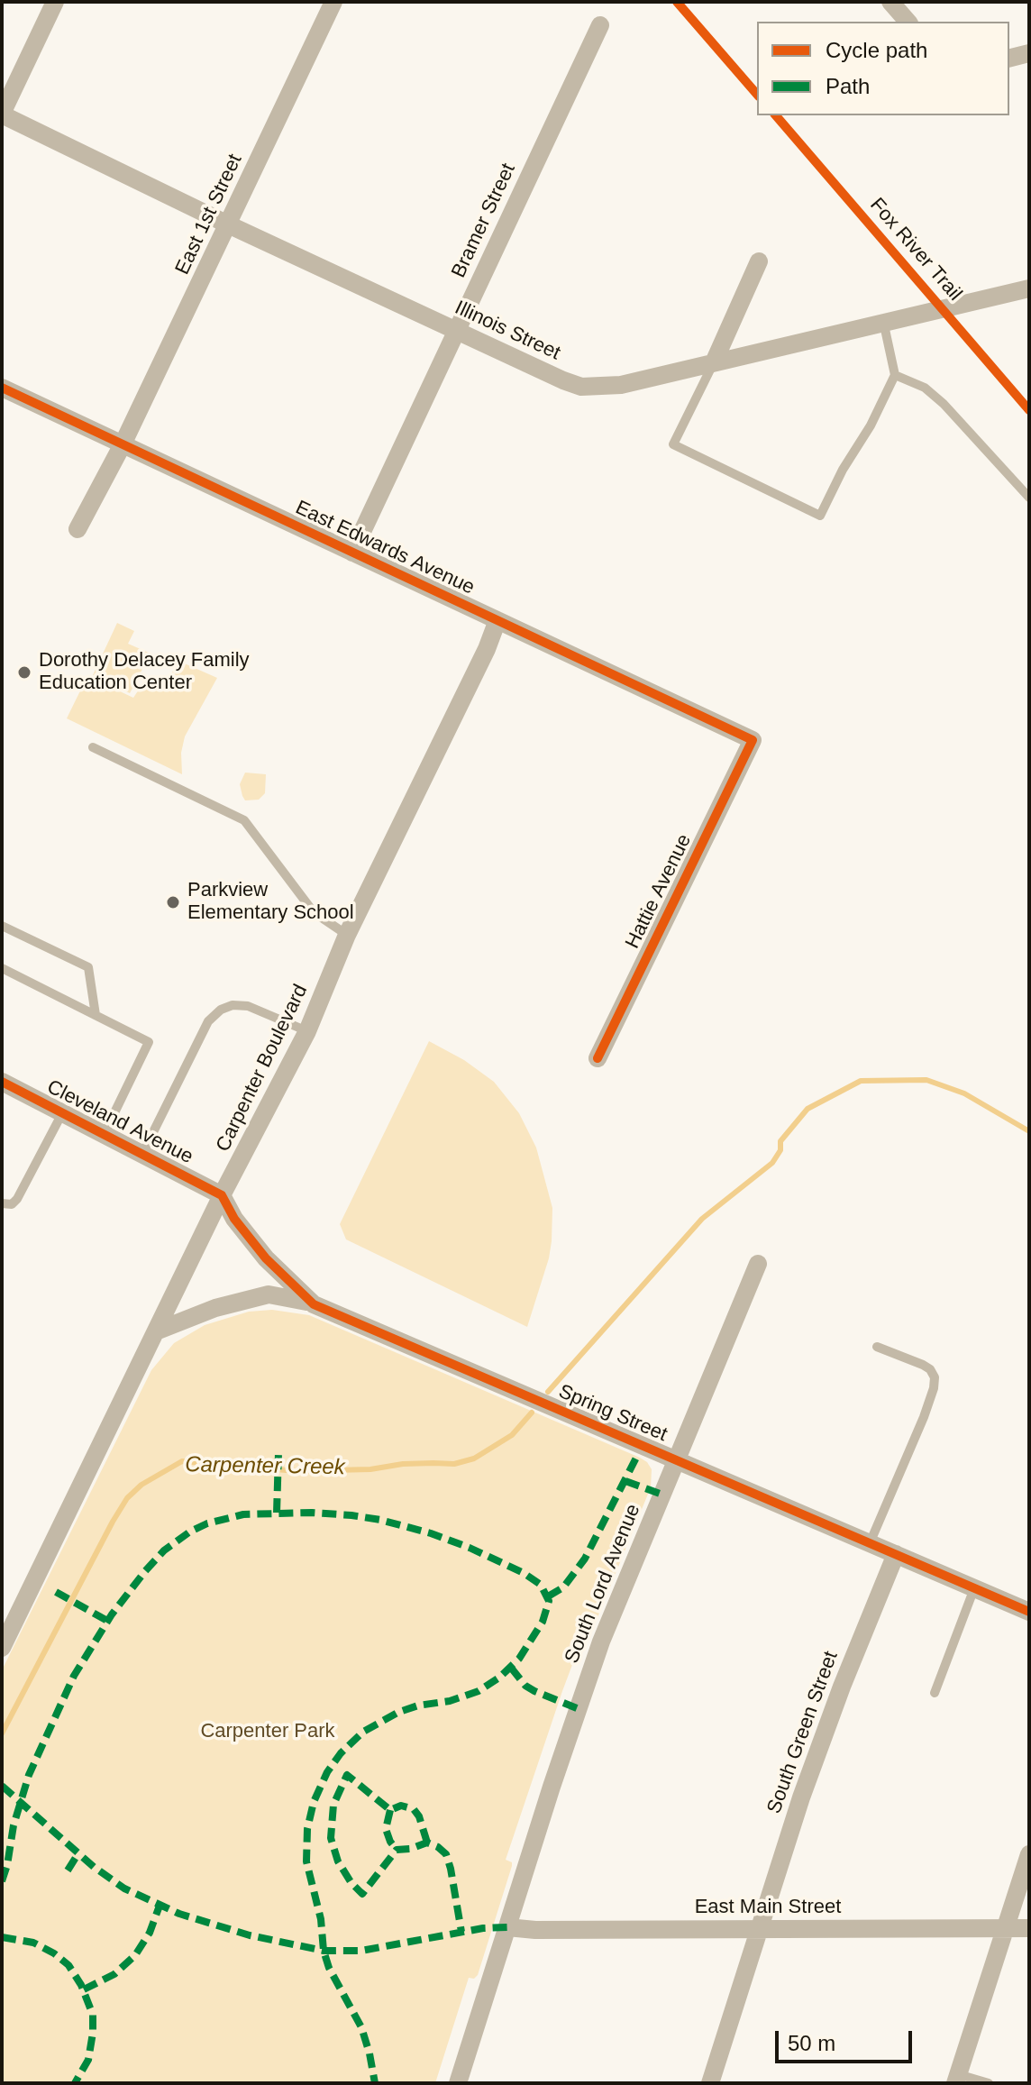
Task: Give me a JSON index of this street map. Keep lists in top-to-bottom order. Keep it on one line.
{"streets":{"street":["East 1st Street","Bramer Street","Illinois Street","East Edwards Avenue","Hattie Avenue","Carpenter Boulevard","Cleveland Avenue","Spring Street","South Lord Avenue","South Green Street","East Main Street"],"cycle path":["Fox River Trail"]},"crossings":[["East 1st Street","Illinois Street"],["East 1st Street","East Edwards Avenue"],["Bramer Street","Illinois Street"],["Bramer Street","East Edwards Avenue"],["East Edwards Avenue","Hattie Avenue"],["East Edwards Avenue","Carpenter Boulevard"],["Carpenter Boulevard","Cleveland Avenue"],["Carpenter Boulevard","Spring Street"],["Cleveland Avenue","Spring Street"],["Spring Street","South Lord Avenue"],["Spring Street","South Green Street"],["South Lord Avenue","East Main Street"],["South Green Street","East Main Street"]],"water":["Carpenter Creek"],"parks":["Carpenter Park"],"places":["Dorothy Delacey Family Education Center","Parkview Elementary School"],"legend":["Cycle path","Path"],"scale_bar":"50 m"}
